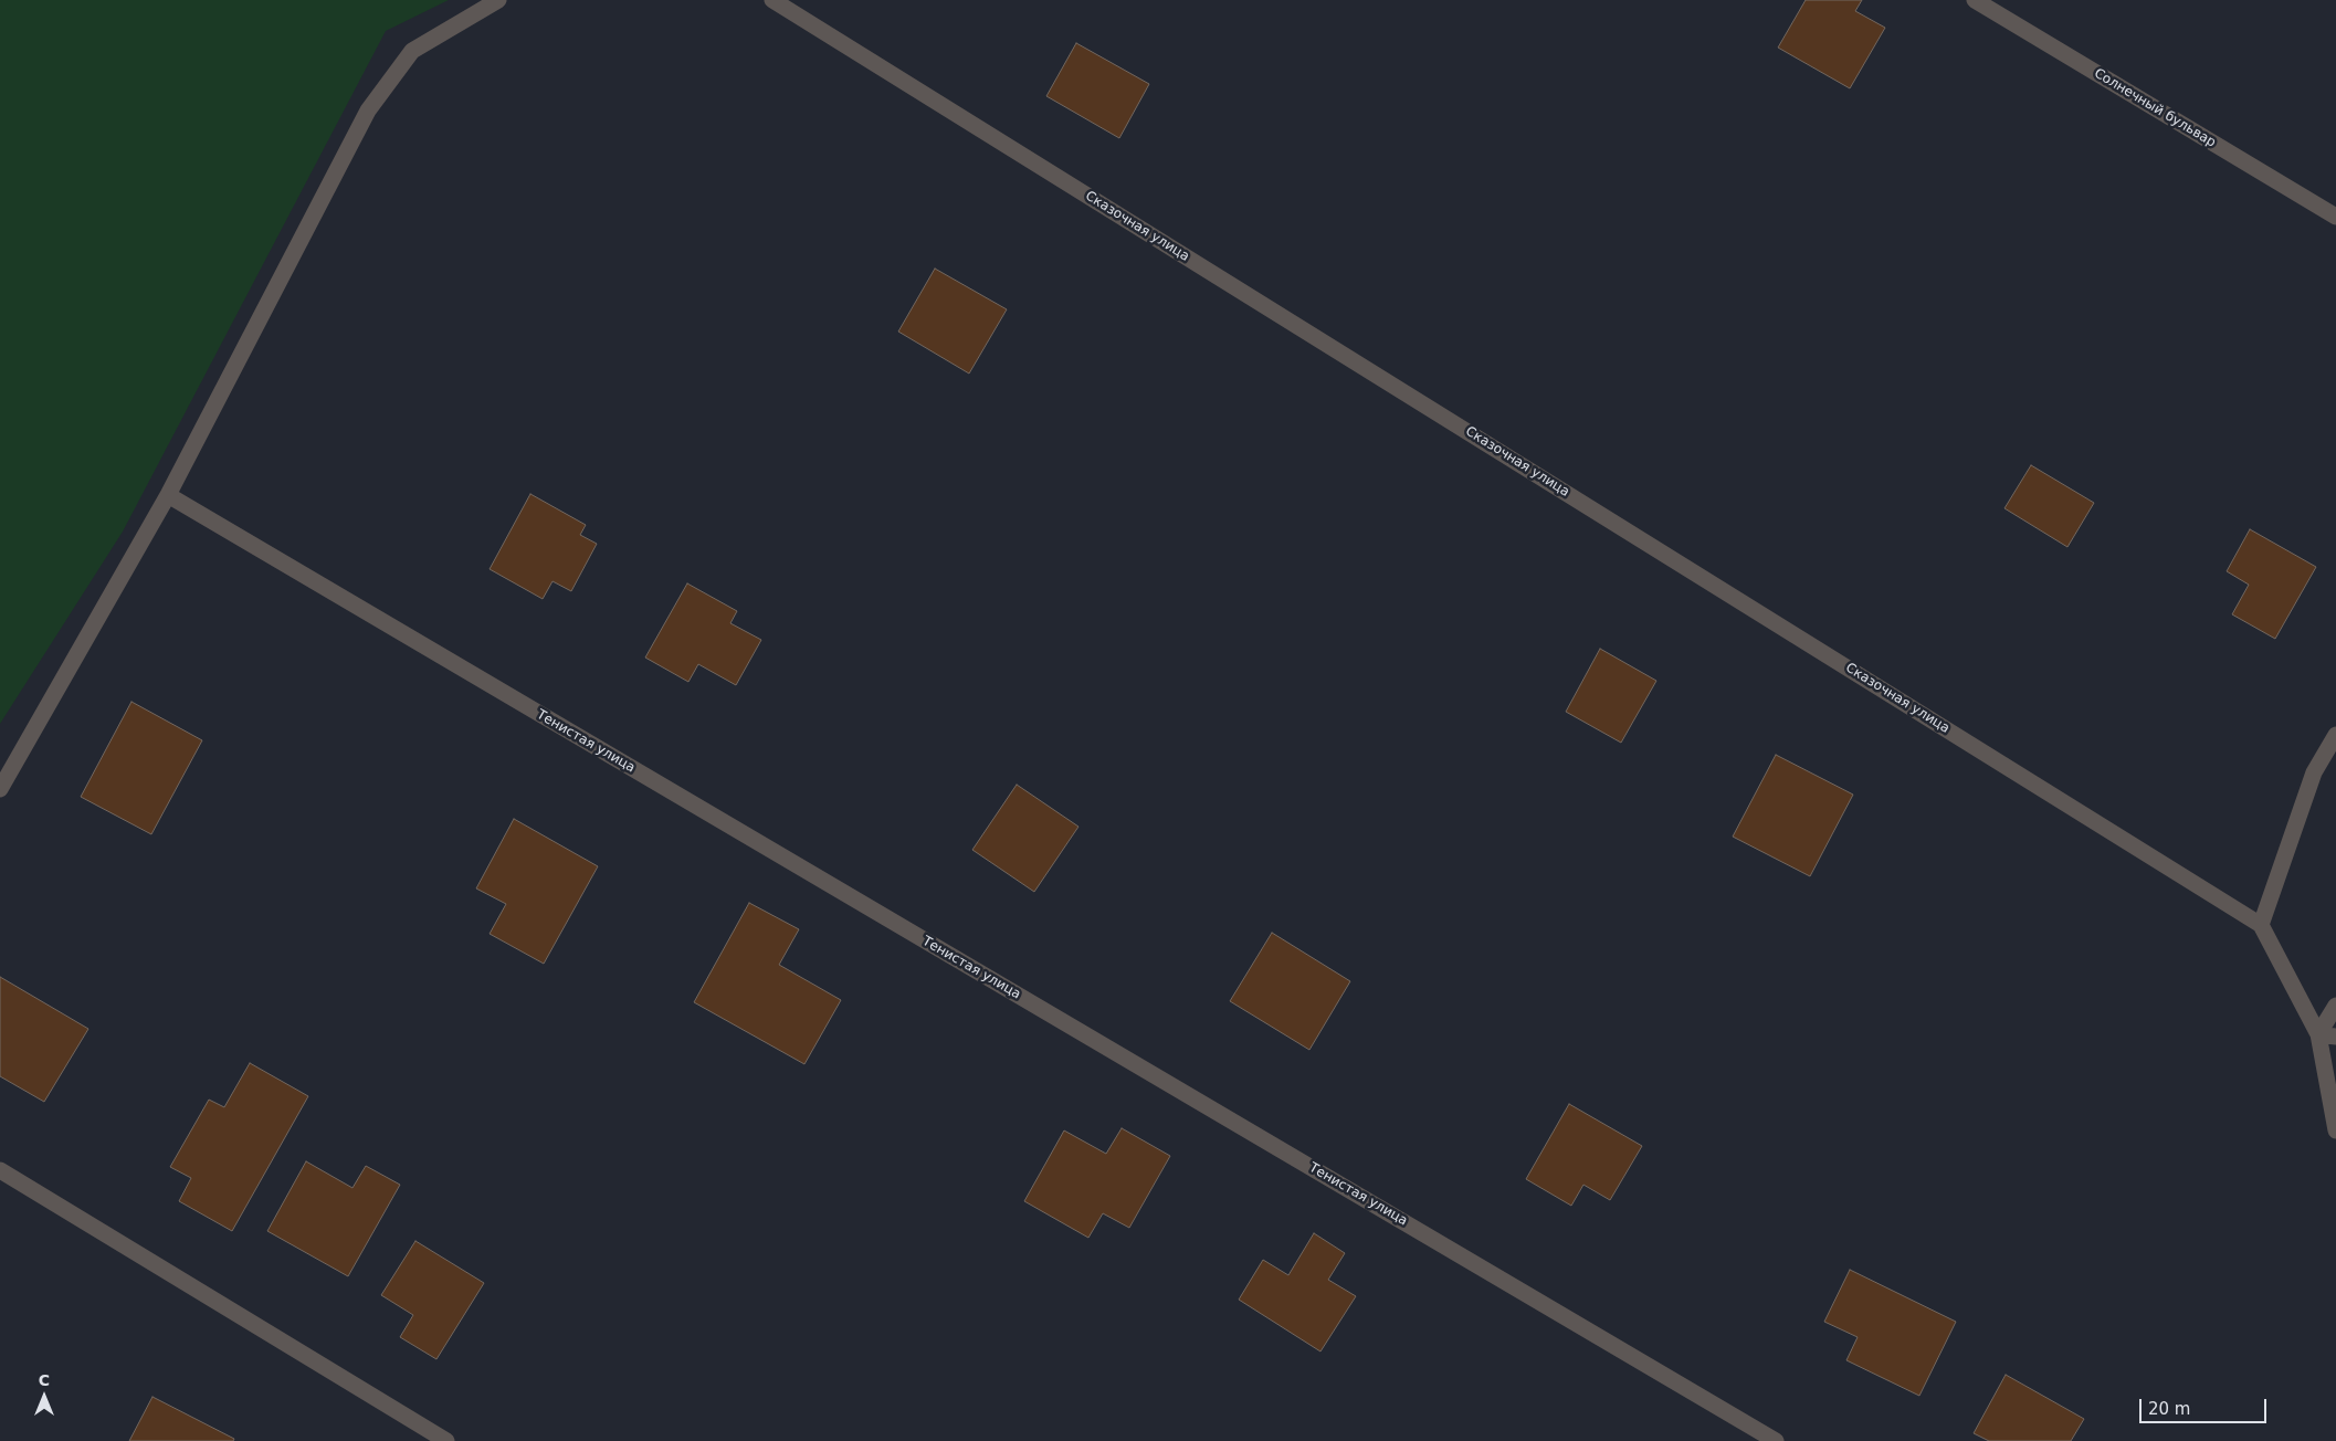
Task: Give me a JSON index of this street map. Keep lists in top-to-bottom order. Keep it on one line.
{"streets":{"street":["Солнечный бульвар","Сказочная улица","Тенистая улица"]},"scale_bar":"20 m","north":"top"}
